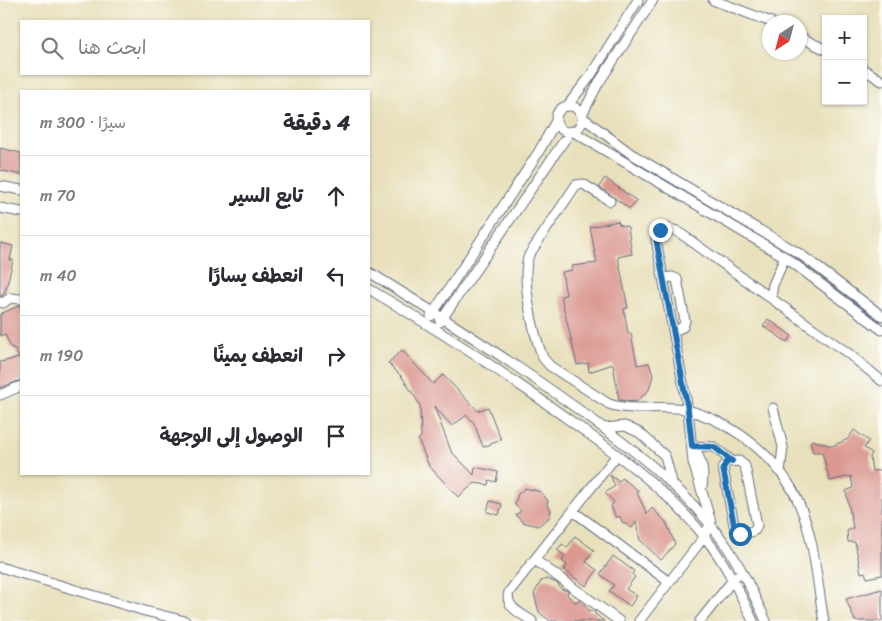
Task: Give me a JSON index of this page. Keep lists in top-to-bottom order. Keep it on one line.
{"north":"bottom left","page":{"map_buttons":["+","−"],"search":"ابحث هنا","heading":["4 دقيقة","سيرًا · 300 m"],"list":[["تابع السير","70 m"],["انعطف يسارًا","40 m"],["انعطف يمينًا","190 m"],"الوصول إلى الوجهة"]}}
